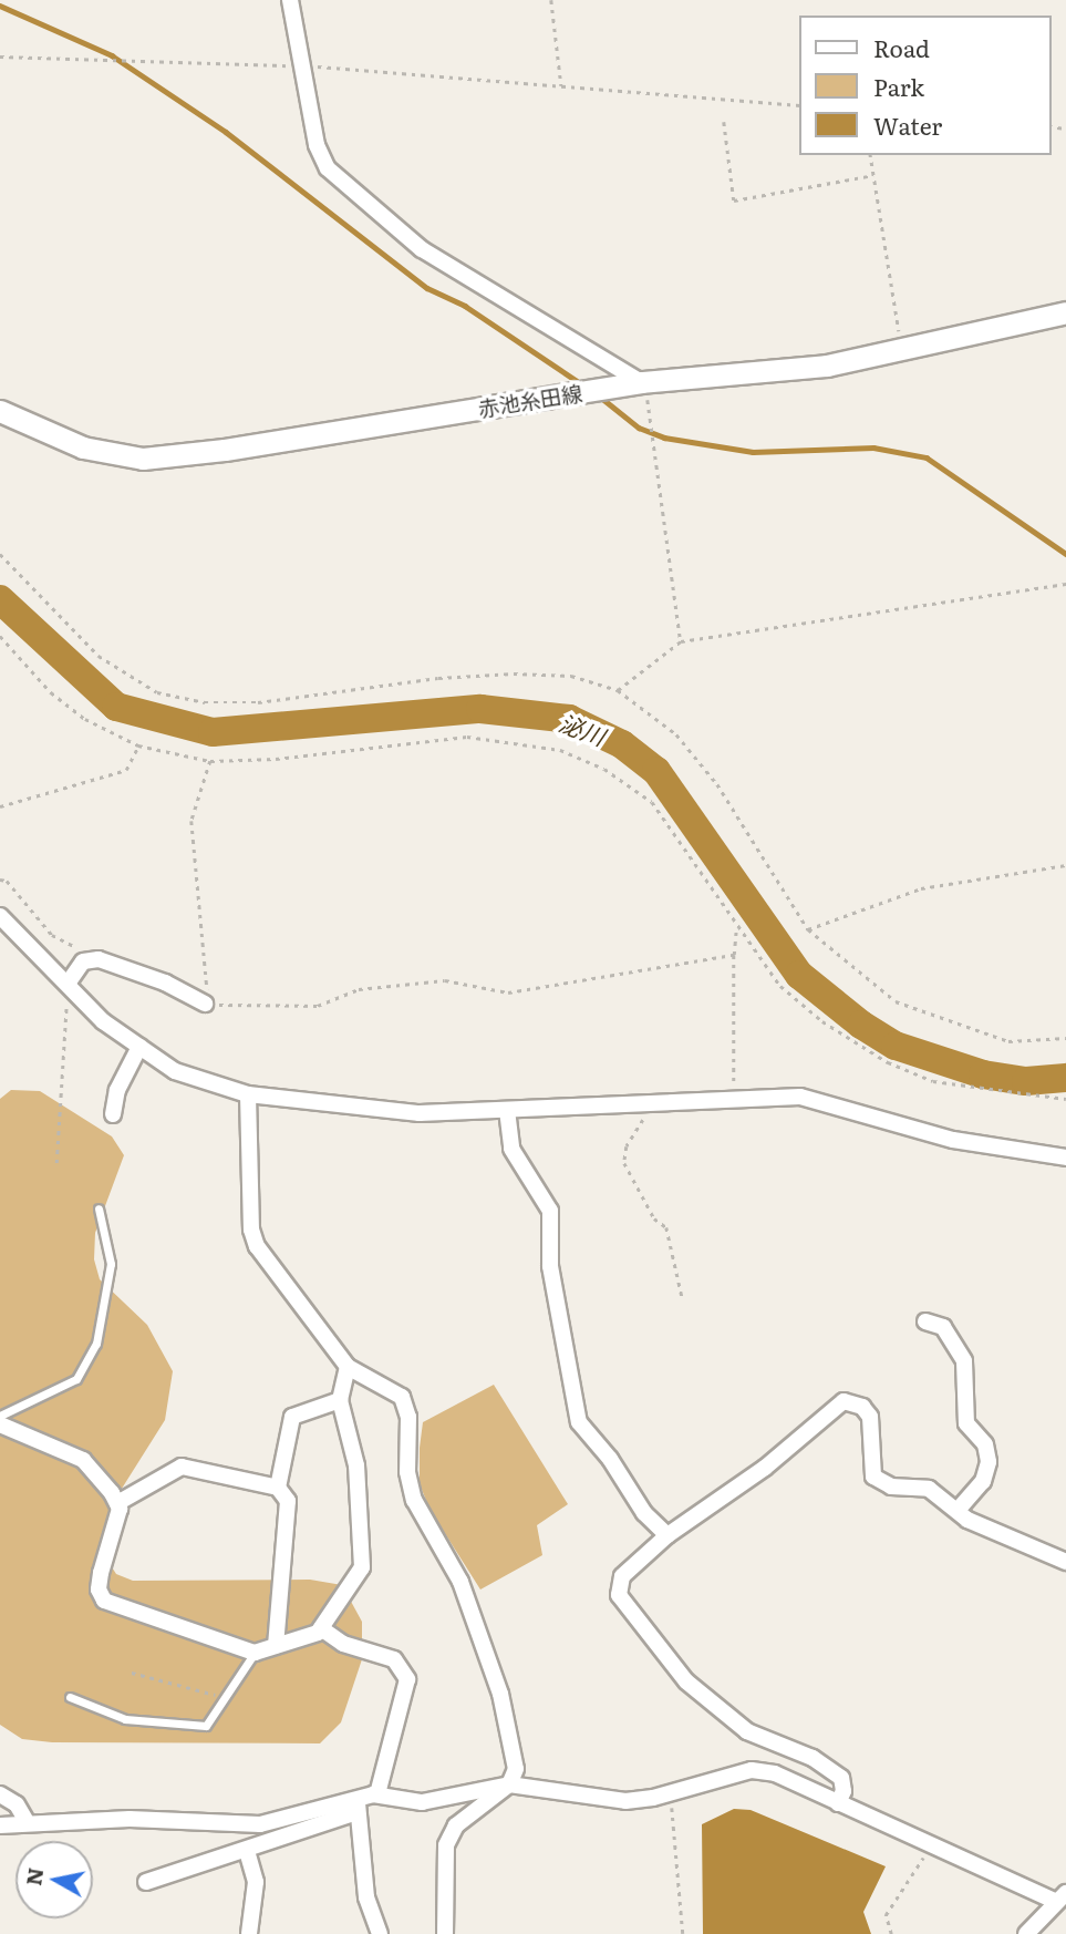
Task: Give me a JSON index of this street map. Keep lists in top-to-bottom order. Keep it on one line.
{"streets":{"main road":["赤池糸田線"]},"water":["泌川"],"legend":["Road","Park","Water"],"north":"left"}
